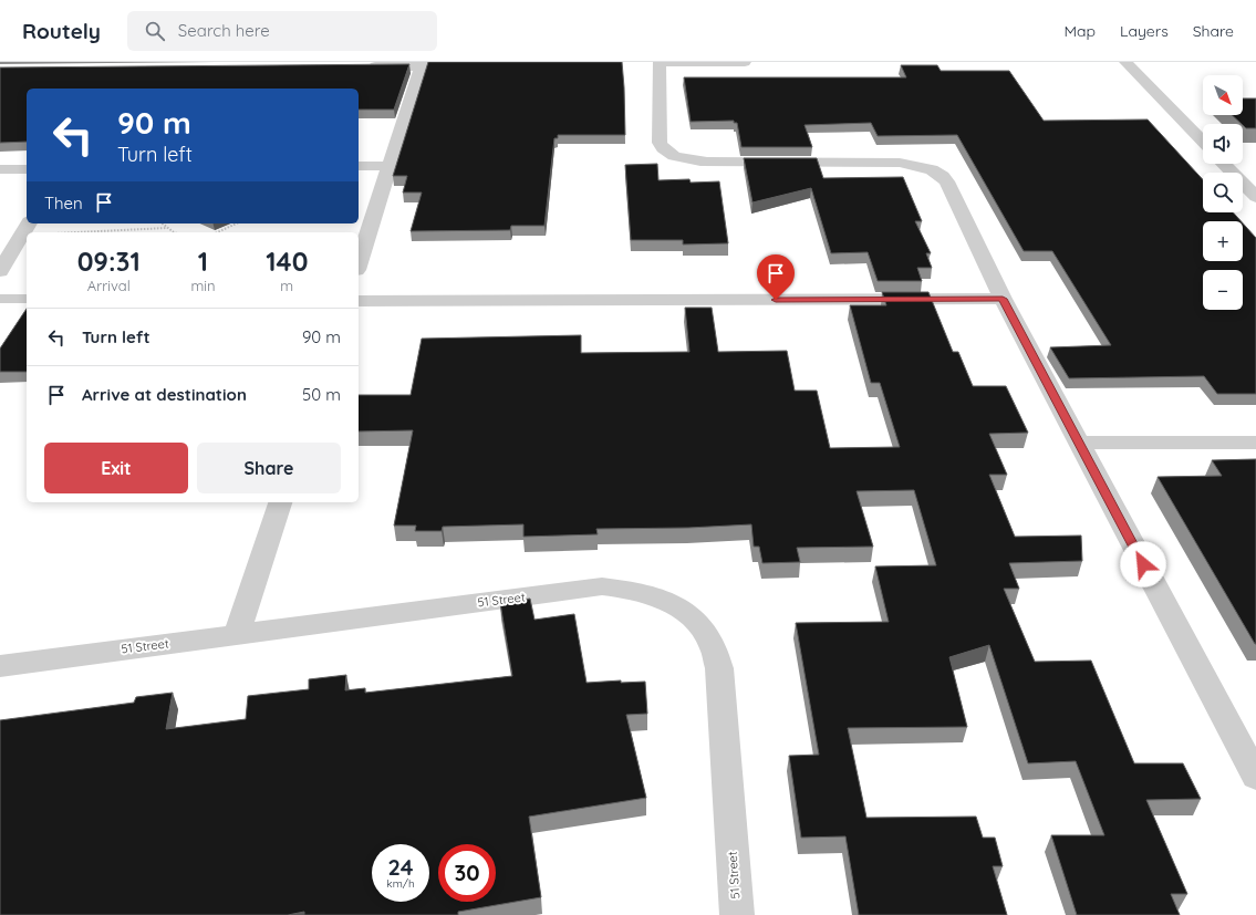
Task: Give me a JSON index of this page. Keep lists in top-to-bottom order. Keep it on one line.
{"streets":{"street":["51 Street"]},"north":"bottom right","page":{"header":"Routely","search":"Search here","nav":["Map","Layers","Share"],"map_buttons":["+","−"],"turn":["90 m","Turn left"],"then":"Then","eta":["09:31","Arrival","1","min","140","m"],"list":[{"name":"Turn left","value":"90 m"},{"name":"Arrive at destination","value":"50 m"}],"buttons":["Exit","Share"],"speed":"24 km/h","limit":"30"}}
